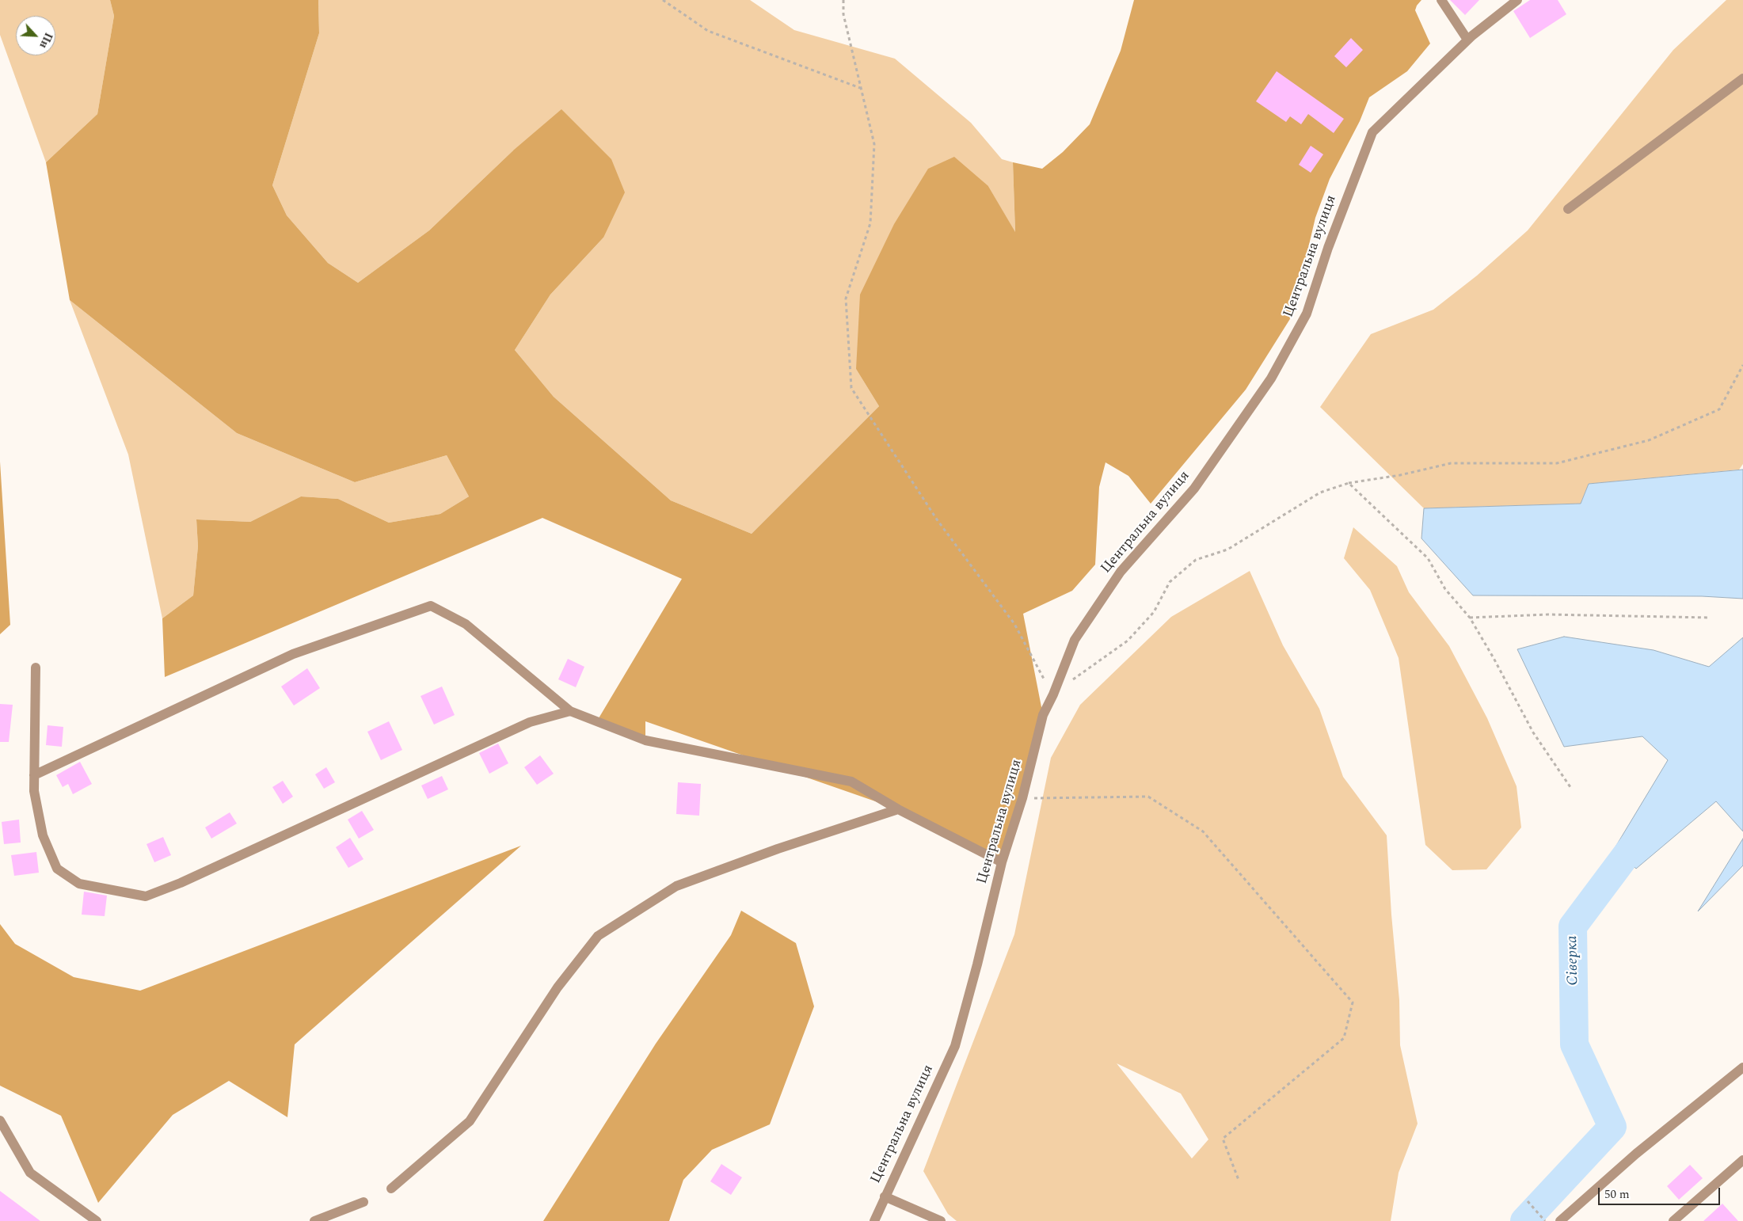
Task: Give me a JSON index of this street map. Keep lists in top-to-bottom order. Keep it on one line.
{"streets":{"street":["Центральна вулиця"]},"water":["Сіверка"],"scale_bar":"50 m","north":"bottom right"}
